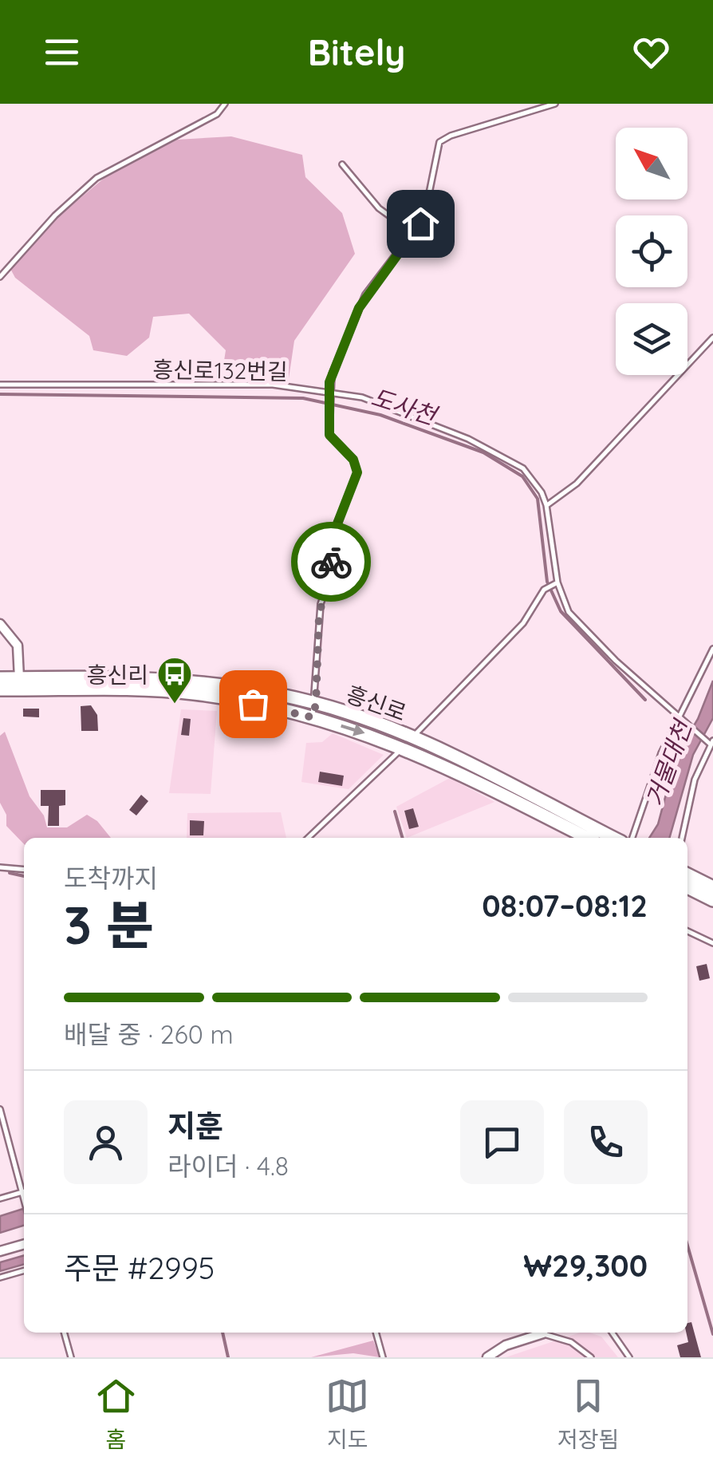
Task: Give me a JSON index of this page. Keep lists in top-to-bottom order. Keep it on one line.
{"streets":{"main road":["흥신로"],"lane":["흥신로132번길"]},"water":["도사천","거물대천"],"places":{"bus stop":["흥신리"]},"north":"top left","page":{"header":"Bitely","heading":["3 분","도착까지","08:07–08:12"],"panel":["지훈","라이더 · 4.8","주문 #2995","₩29,300"],"bar":"배달 중 · 260 m","tabs":["홈","지도","저장됨"]}}
